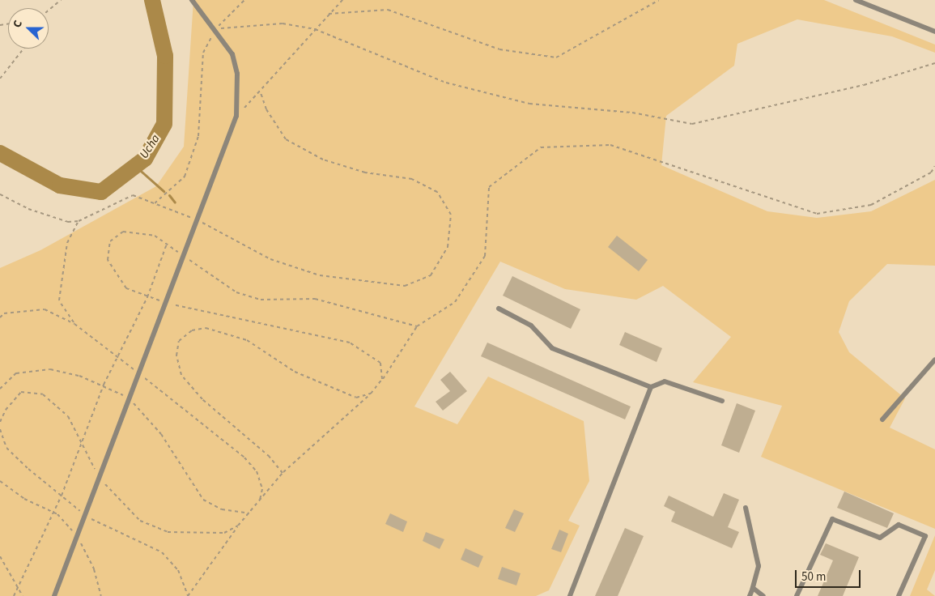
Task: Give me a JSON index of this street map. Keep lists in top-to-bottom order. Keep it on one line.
{"water":["Ucha"],"scale_bar":"50 m","north":"left"}
